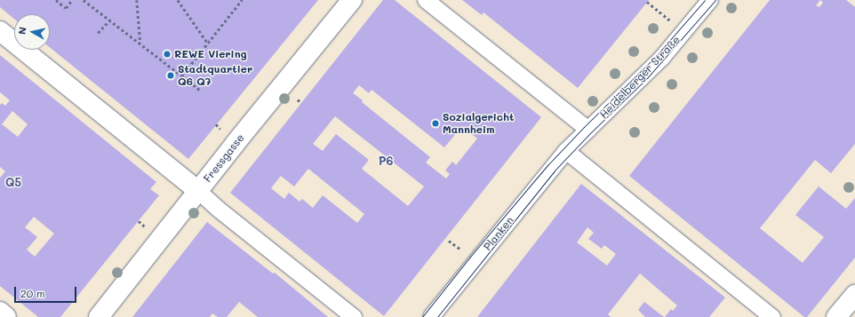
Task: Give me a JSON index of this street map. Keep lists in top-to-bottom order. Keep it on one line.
{"streets":{"street":["Heidelberger Straße","Fressgasse","Planken"]},"crossings":[["Heidelberger Straße","Planken"]],"districts":["P6","Q5"],"places":["REWE Viering","Stadtquartier Q6 Q7","Sozialgericht Mannheim"],"scale_bar":"20 m","north":"left"}
